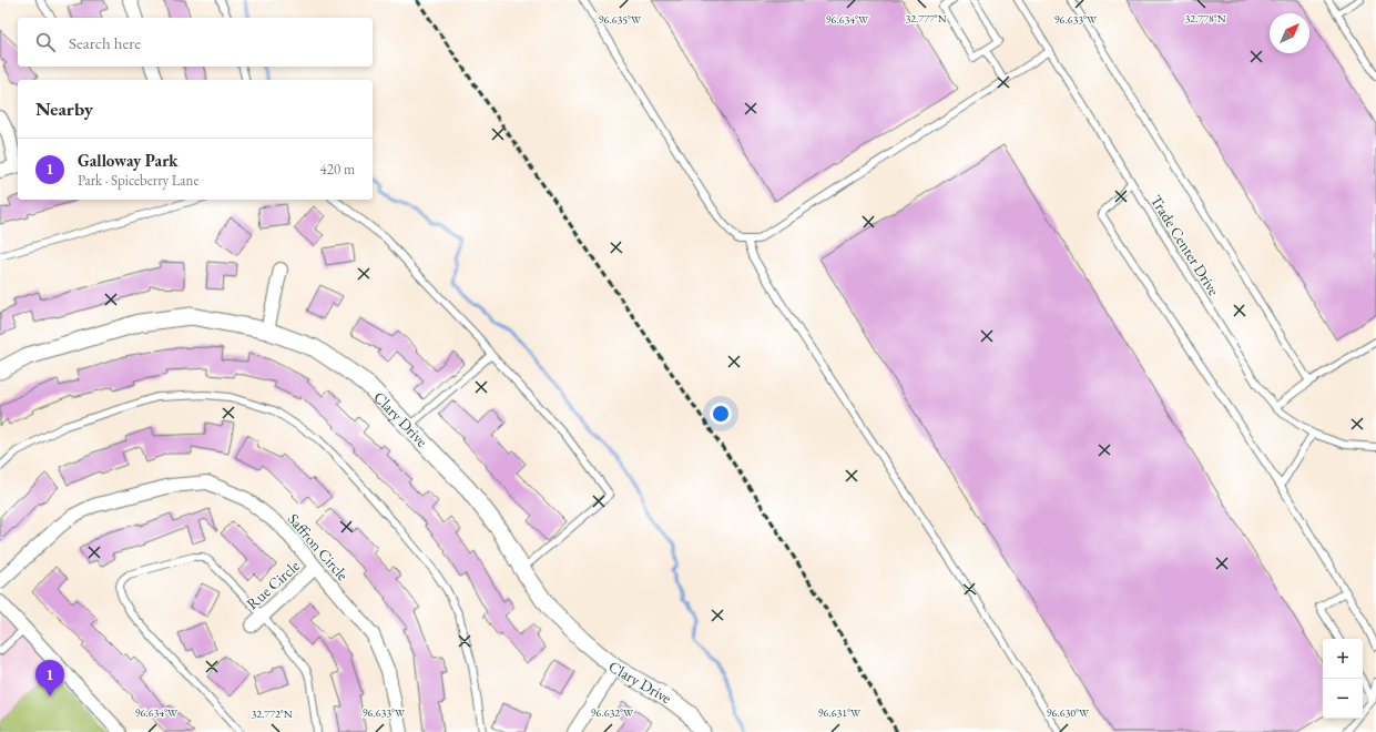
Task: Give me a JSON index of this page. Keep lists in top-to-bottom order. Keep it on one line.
{"streets":{"street":["Clary Drive","Saffron Circle","Rue Circle"],"lane":["Trade Center Drive"]},"crossings":[["Saffron Circle","Rue Circle"]],"north":"top right","page":{"search":"Search here","heading":"Nearby","list":[{"mark":"1","name":"Galloway Park","note":"Park · Spiceberry Lane","value":"420 m"}],"map_buttons":["+","−"],"pins":"1"},"coordinates":["32.777°N","32.778°N","96.635°W","96.634°W","96.633°W","96.632°W","96.631°W","96.630°W","32.772°N"]}
